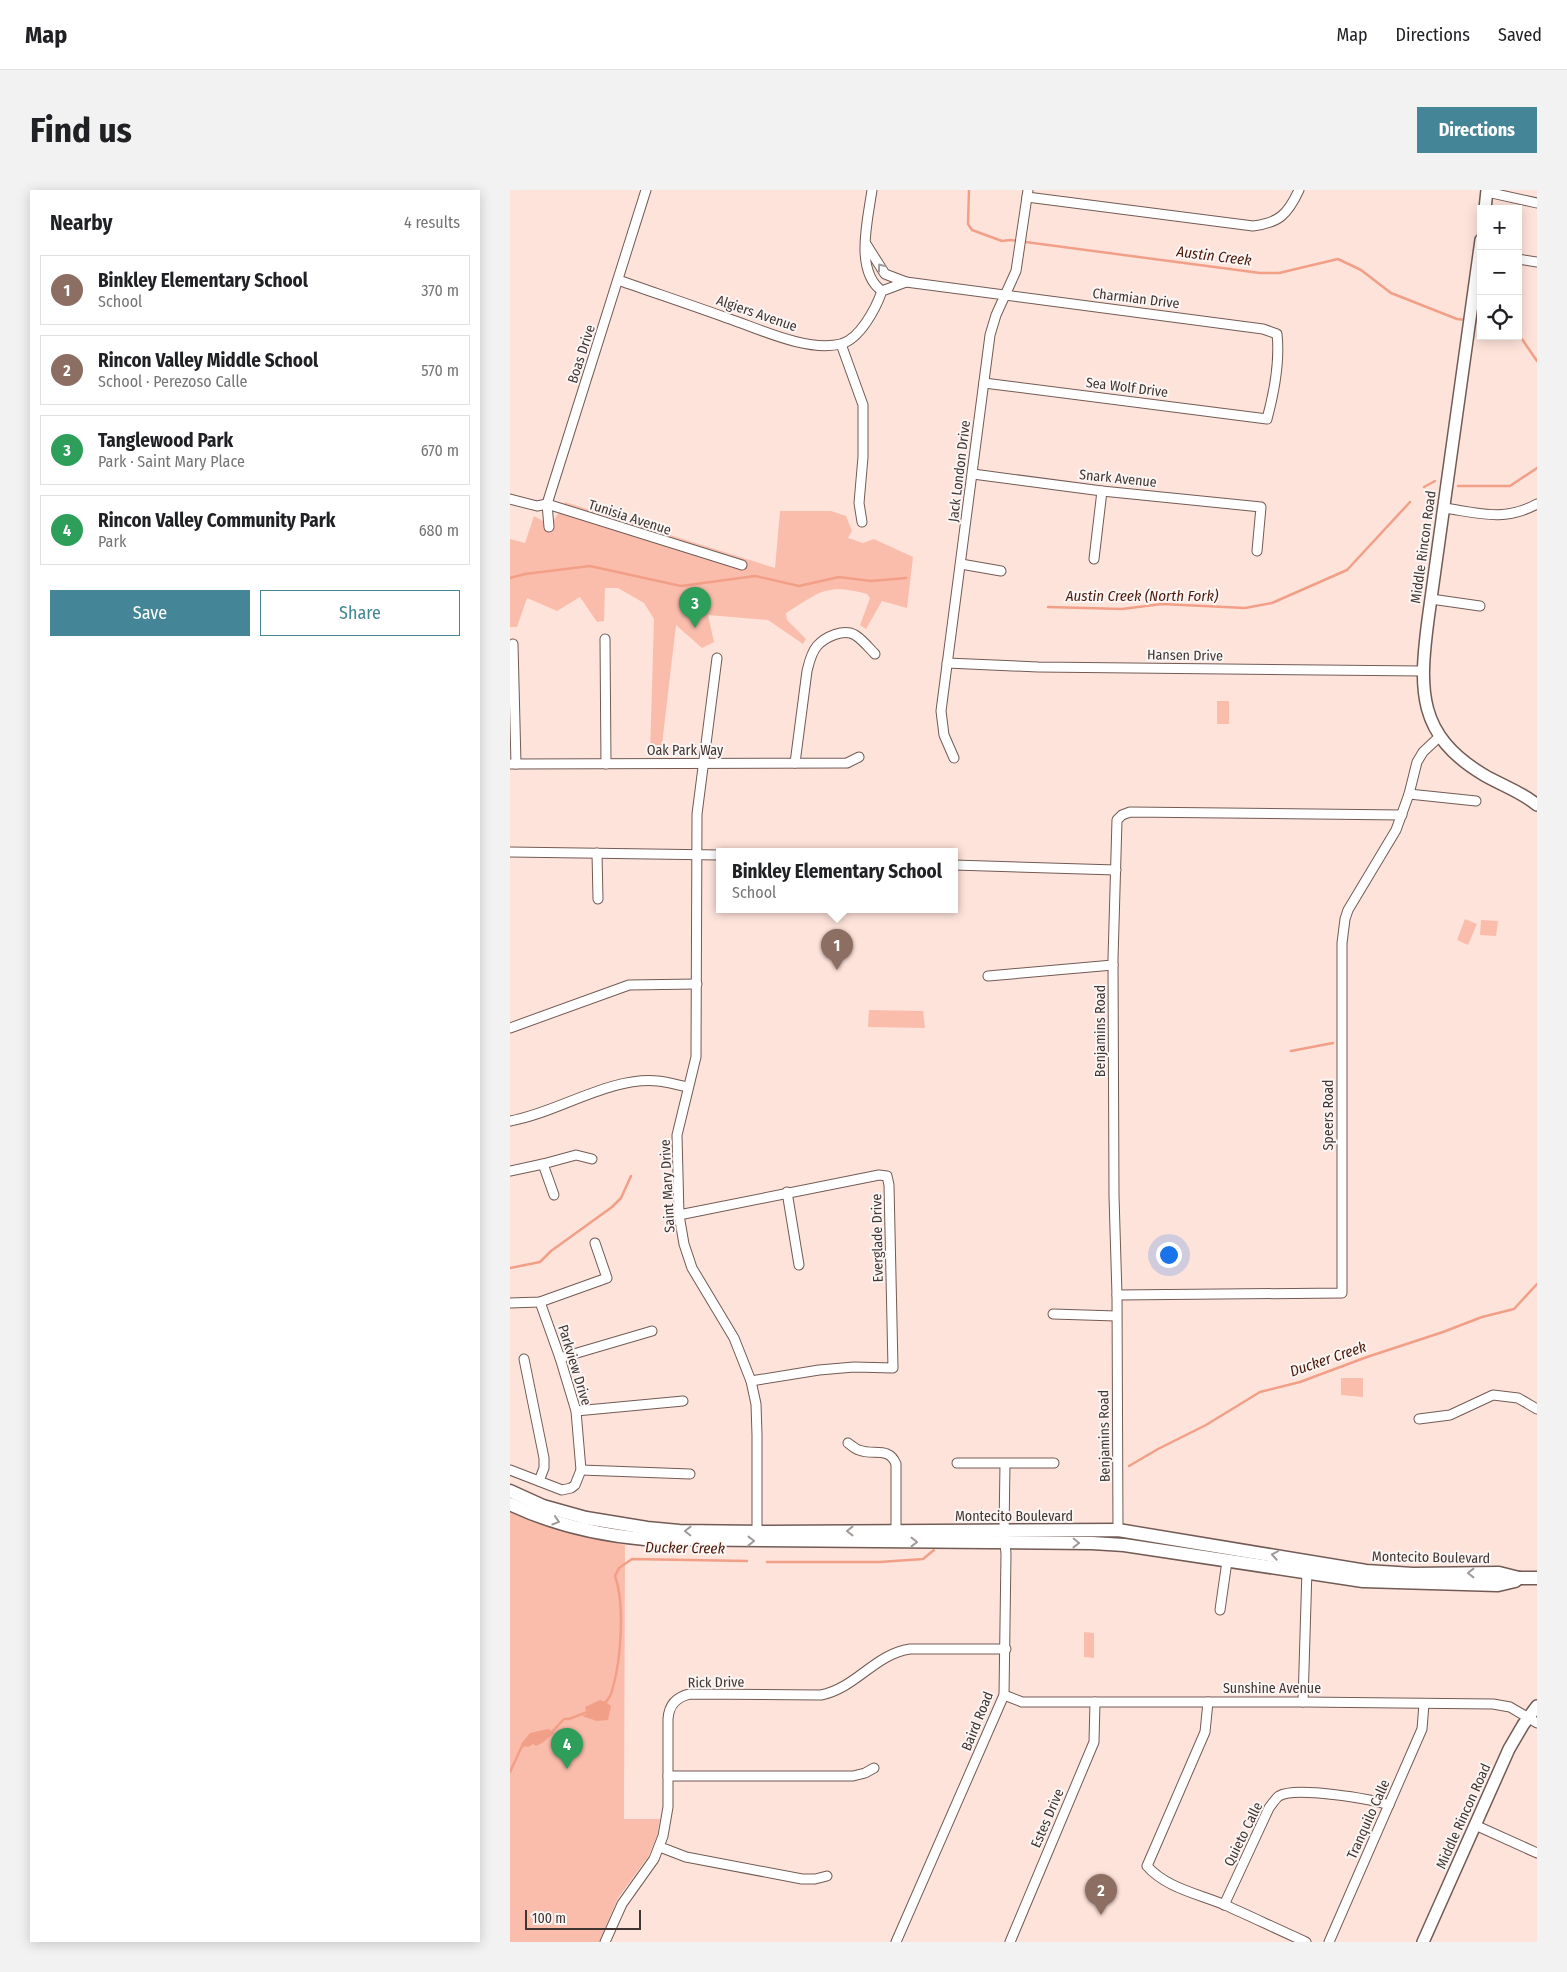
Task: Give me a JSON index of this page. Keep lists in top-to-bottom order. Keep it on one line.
{"streets":{"main road":["Montecito Boulevard"],"street":["Charmian Drive","Algiers Avenue","Boas Drive","Sea Wolf Drive","Jack London Drive","Snark Avenue","Tunisia Avenue","Middle Rincon Road","Hansen Drive","Oak Park Way","Benjamins Road","Speers Road","Saint Mary Drive","Everglade Drive","Parkview Drive","Rick Drive","Sunshine Avenue","Baird Road","Estes Drive","Tranquilo Calle","Quieto Calle"]},"crossings":[["Charmian Drive","Sea Wolf Drive"],["Charmian Drive","Jack London Drive"],["Algiers Avenue","Boas Drive"],["Boas Drive","Tunisia Avenue"],["Sea Wolf Drive","Jack London Drive"],["Jack London Drive","Snark Avenue"],["Jack London Drive","Hansen Drive"],["Middle Rincon Road","Hansen Drive"],["Middle Rincon Road","Speers Road"],["Middle Rincon Road","Sunshine Avenue"],["Oak Park Way","Saint Mary Drive"],["Benjamins Road","Speers Road"],["Benjamins Road","Montecito Boulevard"],["Saint Mary Drive","Everglade Drive"],["Saint Mary Drive","Montecito Boulevard"],["Montecito Boulevard","Baird Road"],["Rick Drive","Baird Road"],["Sunshine Avenue","Baird Road"],["Sunshine Avenue","Estes Drive"],["Sunshine Avenue","Tranquilo Calle"],["Tranquilo Calle","Quieto Calle"]],"water":["Austin Creek","Austin Creek (North Fork)","Ducker Creek"],"scale_bar":"100 m","page":{"header":"Map","nav":["Map","Directions","Saved"],"buttons":["Directions",["Save","Share"]],"title":"Find us","heading":["Nearby","4 results"],"map_buttons":["+","−"],"list":[{"mark":"1","name":"Binkley Elementary School","note":"School","value":"370 m"},{"mark":"2","name":"Rincon Valley Middle School","note":"School · Perezoso Calle","value":"570 m"},{"mark":"3","name":"Tanglewood Park","note":"Park · Saint Mary Place","value":"670 m"},{"mark":"4","name":"Rincon Valley Community Park","note":"Park","value":"680 m"}],"pins":["3","1","4","2"],"popup":["Binkley Elementary School","School"],"scale":"100 m"}}
